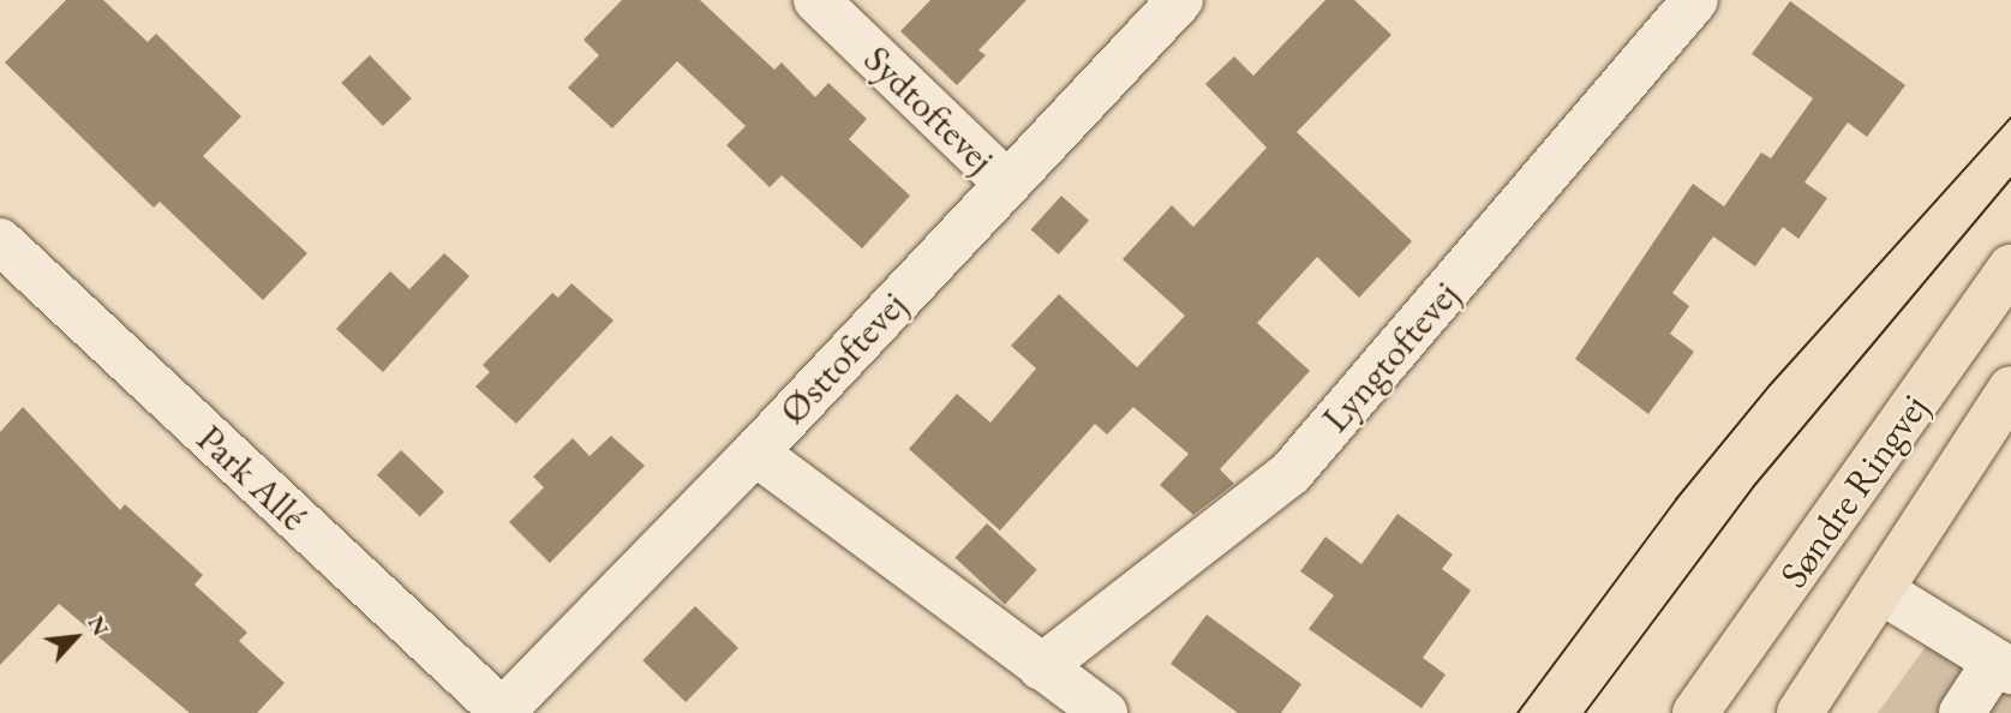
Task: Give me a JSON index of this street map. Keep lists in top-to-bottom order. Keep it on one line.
{"streets":{"main road":["Søndre Ringvej"],"street":["Sydtoftevej","Lyngtoftevej","Østtoftevej","Park Allé"]},"crossings":[["Sydtoftevej","Østtoftevej"],["Østtoftevej","Park Allé"]],"north":"top right"}
